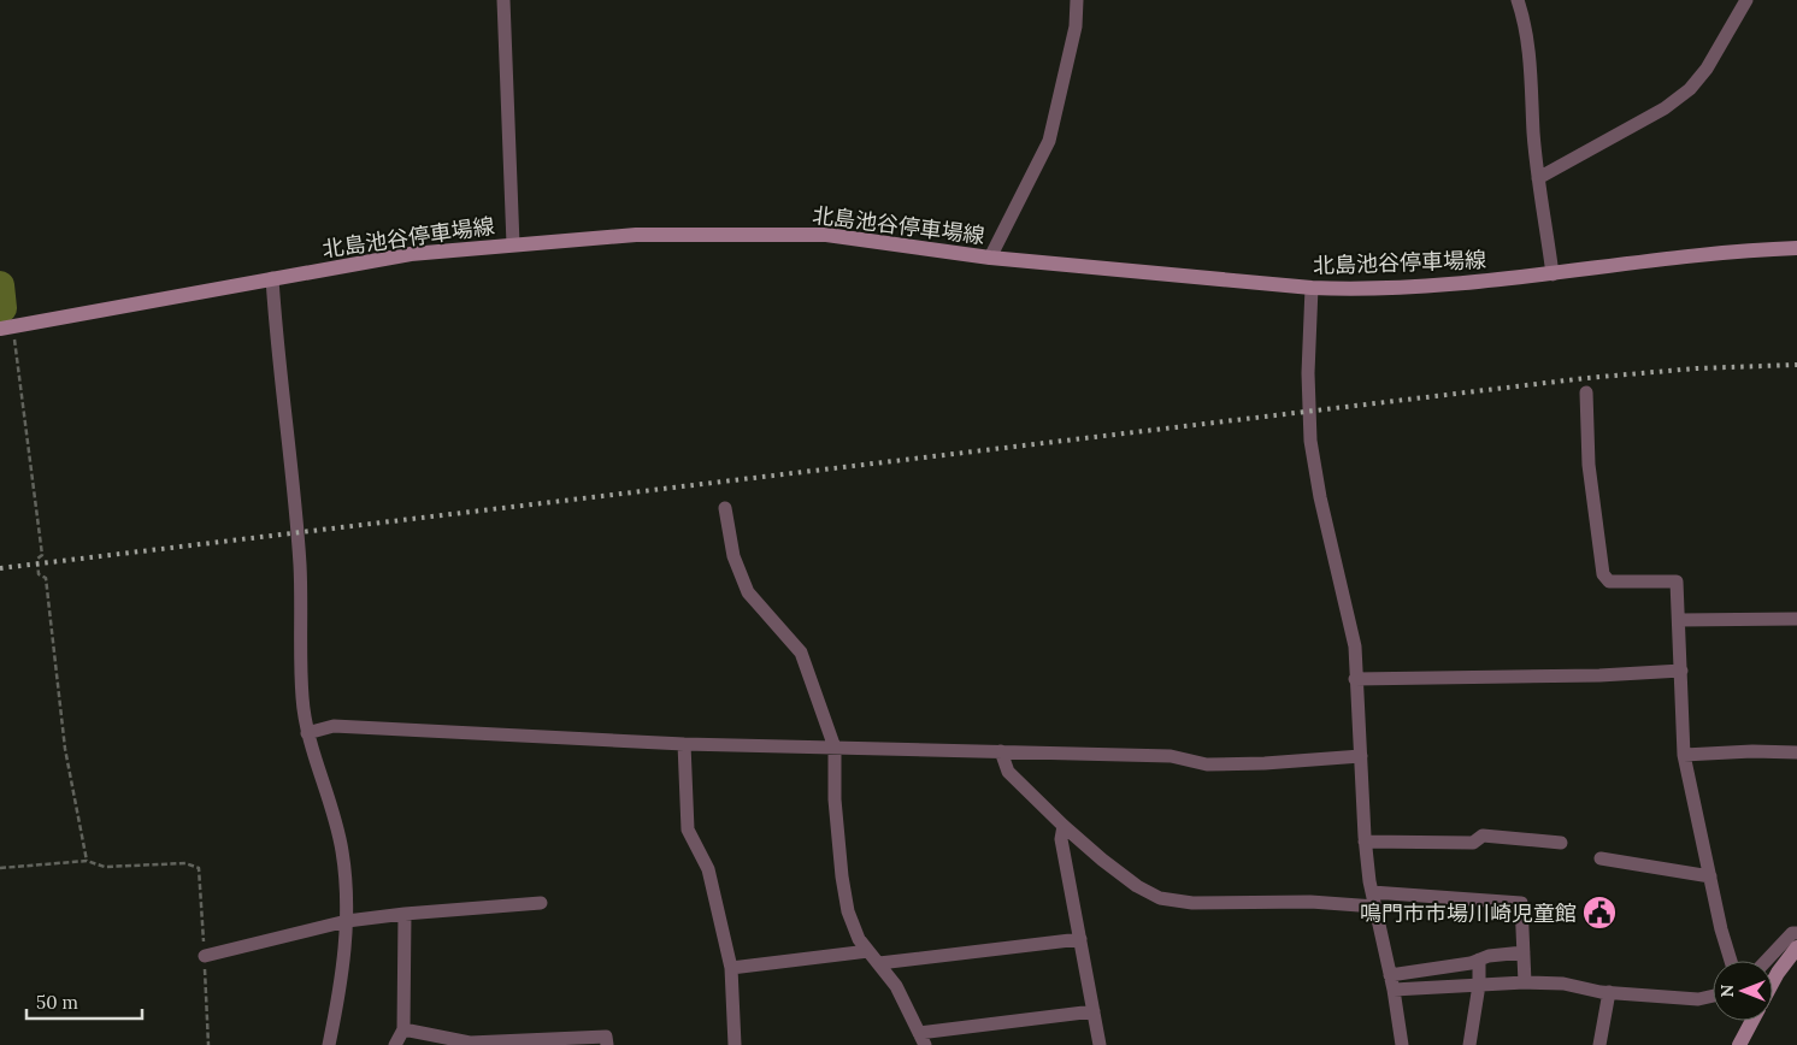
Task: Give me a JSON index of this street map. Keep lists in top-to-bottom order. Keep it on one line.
{"streets":{"main road":["北島池谷停車場線"]},"places":{"public building":["鳴門市市場川崎児童館"]},"scale_bar":"50 m","north":"left"}
